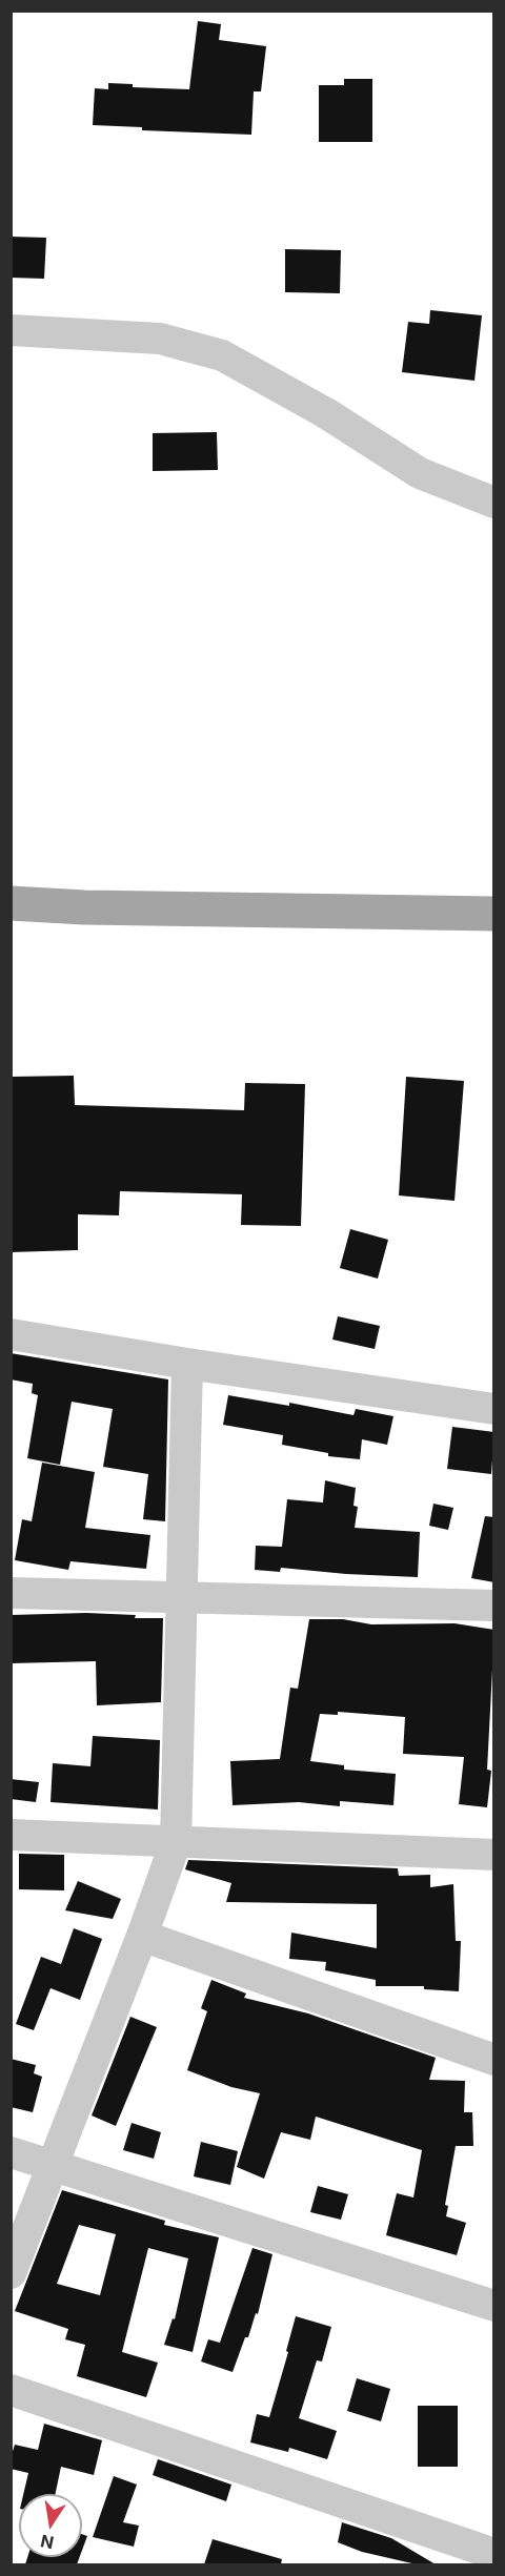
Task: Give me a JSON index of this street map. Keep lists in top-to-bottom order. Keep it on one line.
{"north":"bottom"}
